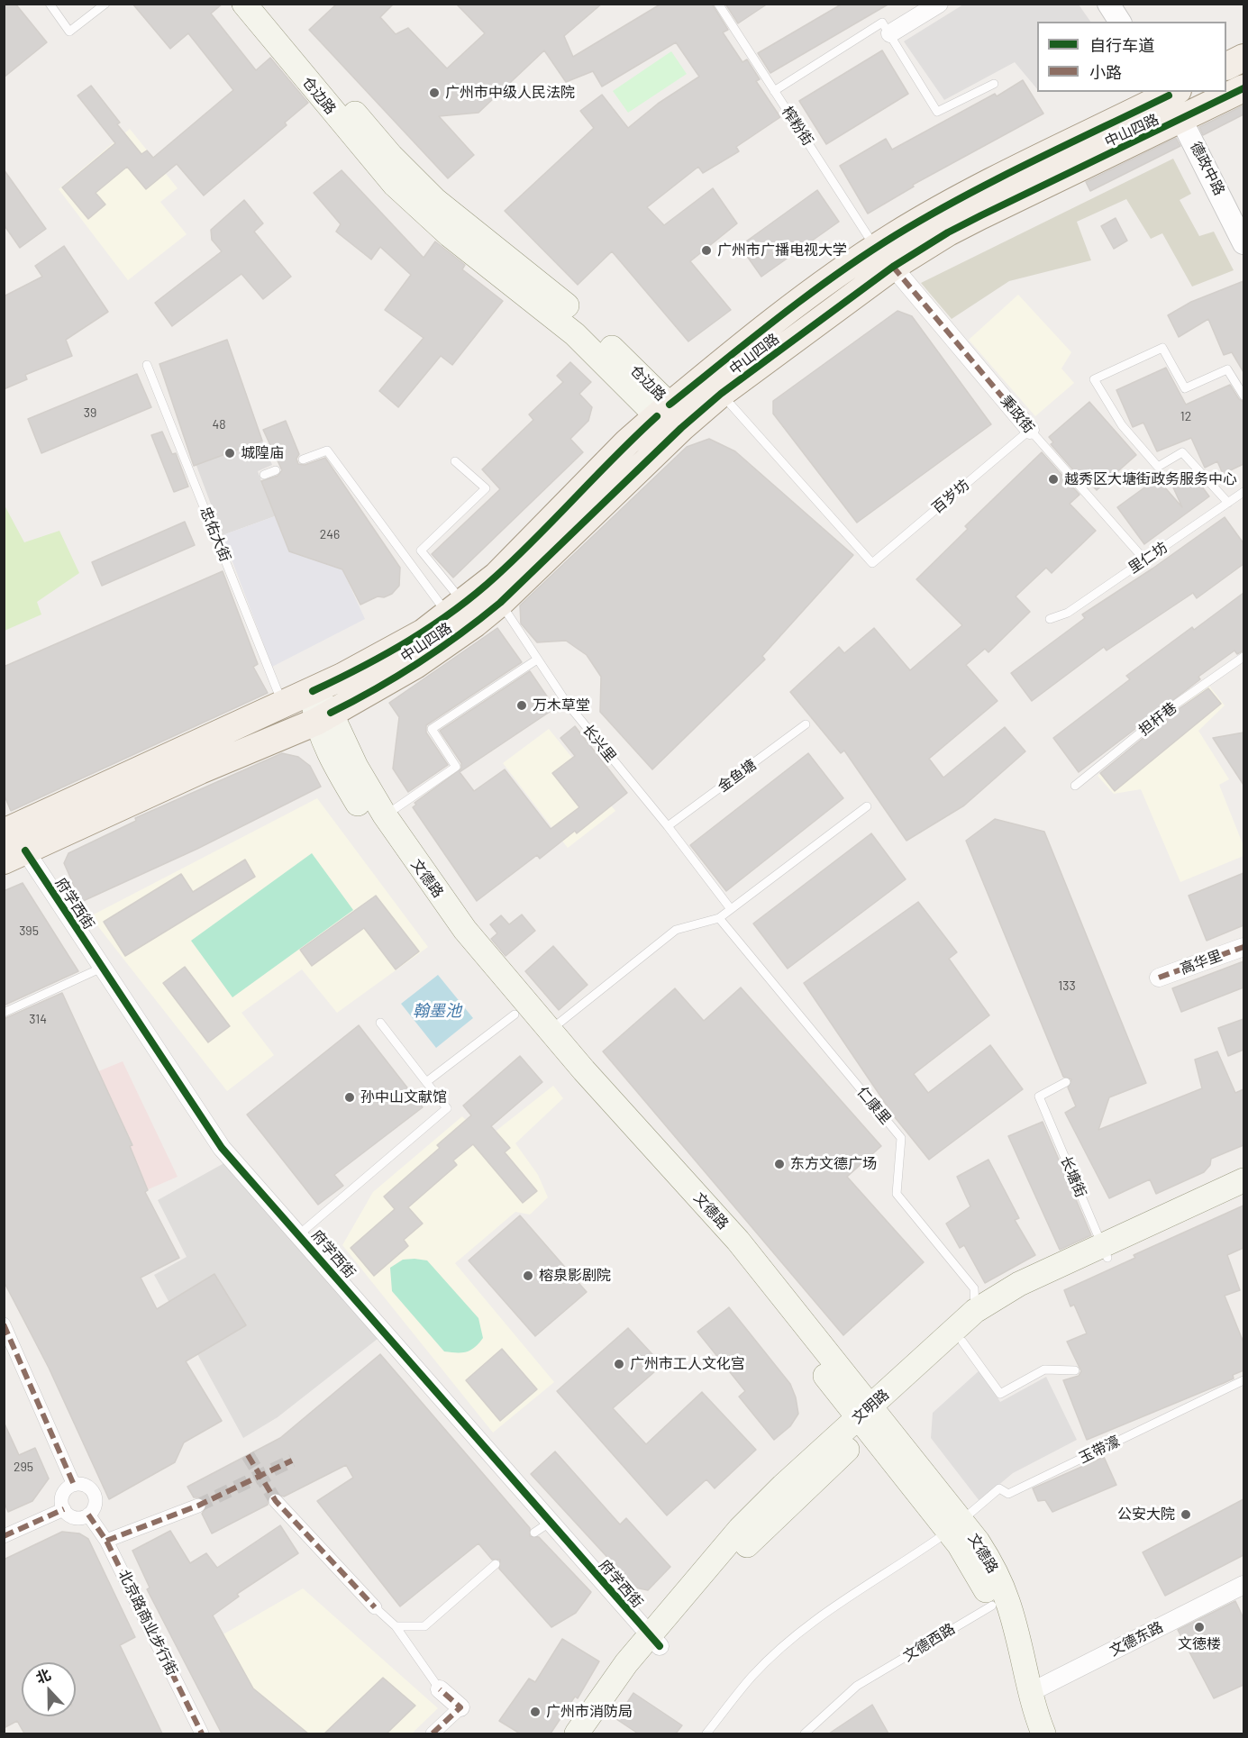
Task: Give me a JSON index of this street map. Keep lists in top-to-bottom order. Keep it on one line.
{"streets":{"main road":["仓边路","中山四路","文德路","文明路"],"street":["德政中路","秉政街","府学西街","高华里","北京路商业步行街","文德东路"],"lane":["榨粉街","百岁坊","忠佑大街","里仁坊","担杆巷","长兴里","金鱼塘","仁康里","长塘街","玉带濠","文德西路"]},"crossings":[["仓边路","中山四路"],["榨粉街","中山四路"],["榨粉街","秉政街"],["中山四路","德政中路"],["中山四路","秉政街"],["中山四路","百岁坊"],["中山四路","忠佑大街"],["中山四路","长兴里"],["中山四路","文德路"],["中山四路","府学西街"],["秉政街","百岁坊"],["秉政街","里仁坊"],["长兴里","金鱼塘"],["文德路","文明路"],["文德路","玉带濠"],["文德路","文德东路"],["文德路","文德西路"],["府学西街","文明路"],["仁康里","文明路"],["长塘街","文明路"]],"water":["翰墨池"],"places":["广州市中级人民法院","广州市广播电视大学","城隍庙","越秀区大塘街政务服务中心","万木草堂","孙中山文献馆","东方文德广场","榕泉影剧院","广州市工人文化宫","公安大院","文徳楼","广州市消防局"],"house_numbers":["39","12","48","246","395","133","314","295"],"legend":["自行车道","小路"],"north":"top"}
